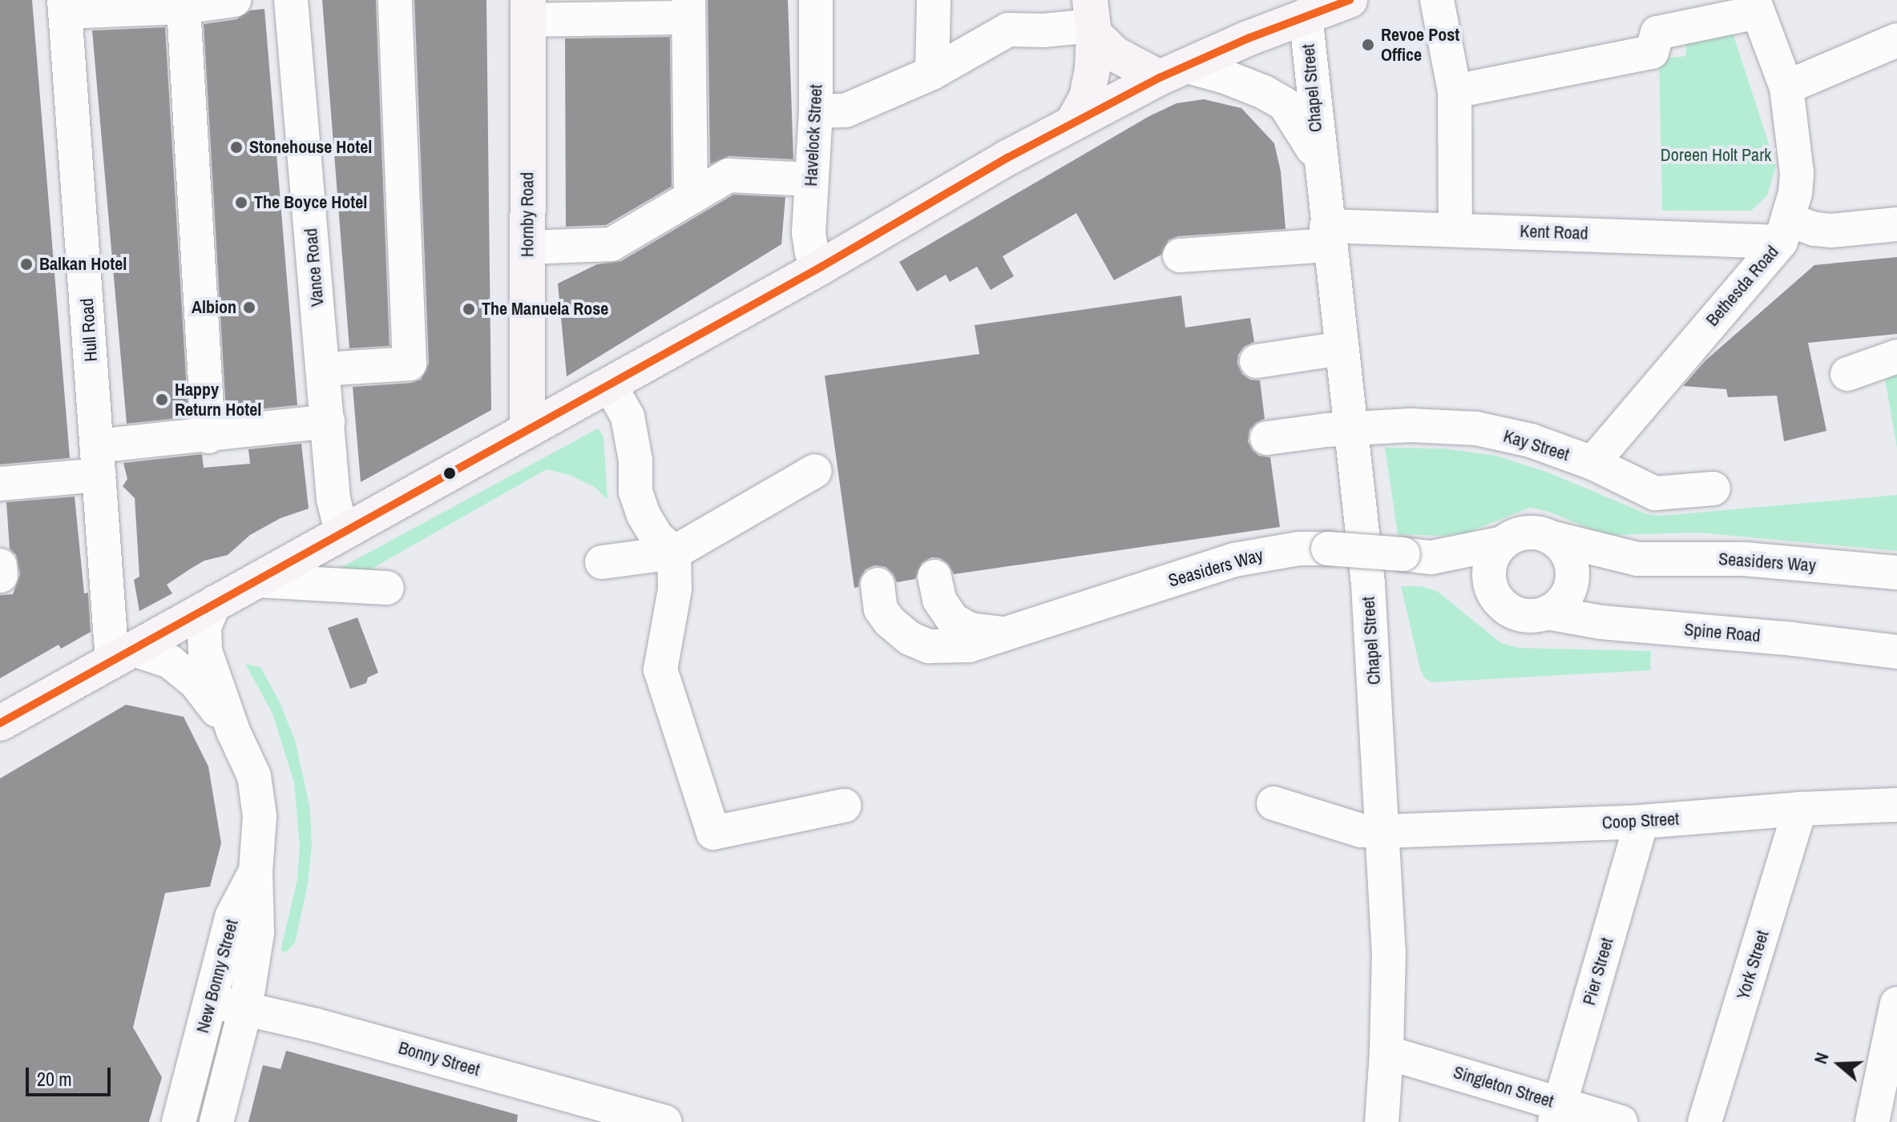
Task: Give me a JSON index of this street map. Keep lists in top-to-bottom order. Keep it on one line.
{"streets":{"main road":["Hornby Road"],"street":["Chapel Street","Havelock Street","Kent Road","Vance Road","Bethesda Road","Hull Road","Kay Street","Seasiders Way","Spine Road","Coop Street","York Street","Pier Street","New Bonny Street","Bonny Street","Singleton Street"]},"crossings":[["Chapel Street","Kent Road"],["Chapel Street","Kay Street"],["Chapel Street","Coop Street"],["Chapel Street","Singleton Street"],["Kent Road","Bethesda Road"],["Bethesda Road","Kay Street"],["Hull Road","New Bonny Street"],["Seasiders Way","Spine Road"],["Coop Street","York Street"],["Coop Street","Pier Street"],["Pier Street","Singleton Street"],["New Bonny Street","Bonny Street"]],"parks":["Doreen Holt Park"],"places":["Revoe Post Office","Stonehouse Hotel","The Boyce Hotel","Balkan Hotel","Albion","The Manuela Rose","Happy Return Hotel"],"scale_bar":"20 m","north":"left"}
